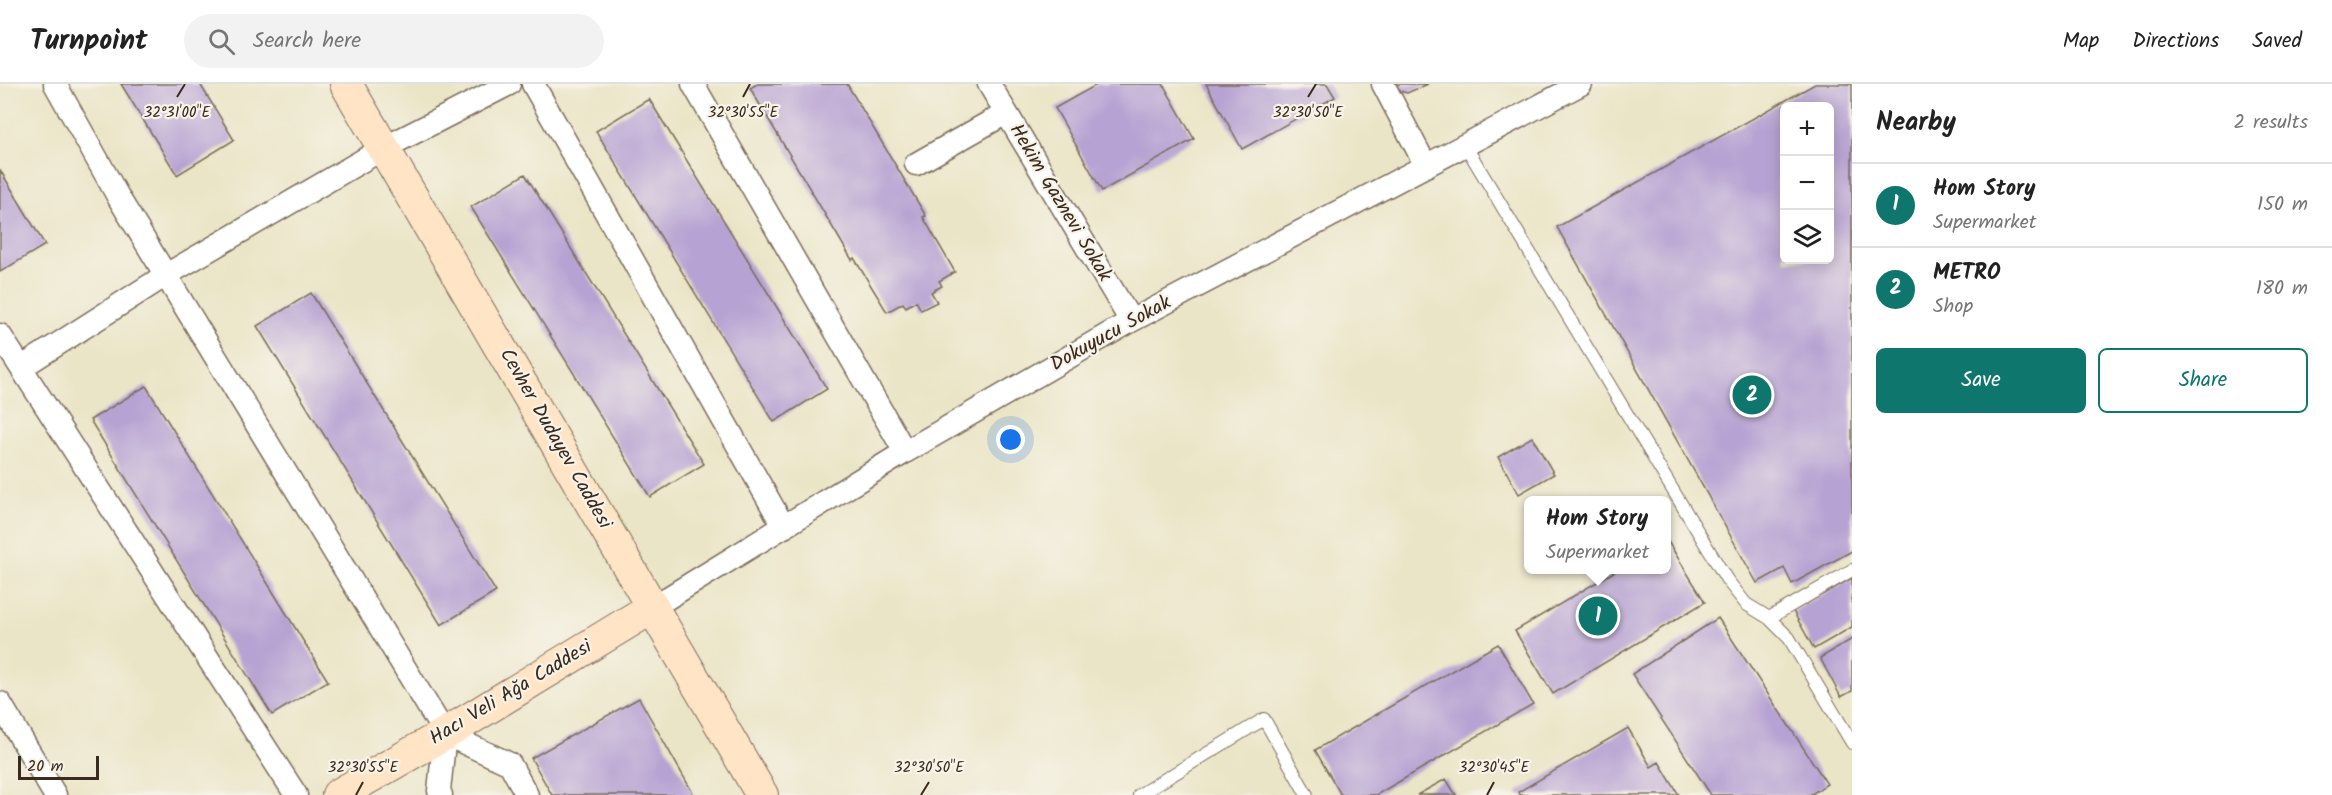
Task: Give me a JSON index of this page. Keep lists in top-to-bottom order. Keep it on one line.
{"streets":{"street":["Hekim Gaznevi Sokak","Dokuyucu Sokak","Cevher Dudayev Caddesi","Hacı Veli Ağa Caddesi"]},"crossings":[["Hekim Gaznevi Sokak","Dokuyucu Sokak"],["Dokuyucu Sokak","Cevher Dudayev Caddesi"],["Dokuyucu Sokak","Hacı Veli Ağa Caddesi"],["Cevher Dudayev Caddesi","Hacı Veli Ağa Caddesi"]],"scale_bar":"20 m","page":{"header":"Turnpoint","search":"Search here","nav":["Map","Directions","Saved"],"heading":["Nearby","2 results"],"map_buttons":["+","−"],"list":[{"mark":"1","name":"Hom Story","note":"Supermarket","value":"150 m"},{"mark":"2","name":"METRO","note":"Shop","value":"180 m"}],"buttons":["Save","Share"],"pins":["2","1"],"popup":["Hom Story","Supermarket"],"scale":"20 m"},"coordinates":["32°31'00\"E","32°30'55\"E","32°30'50\"E","32°30'45\"E"]}
